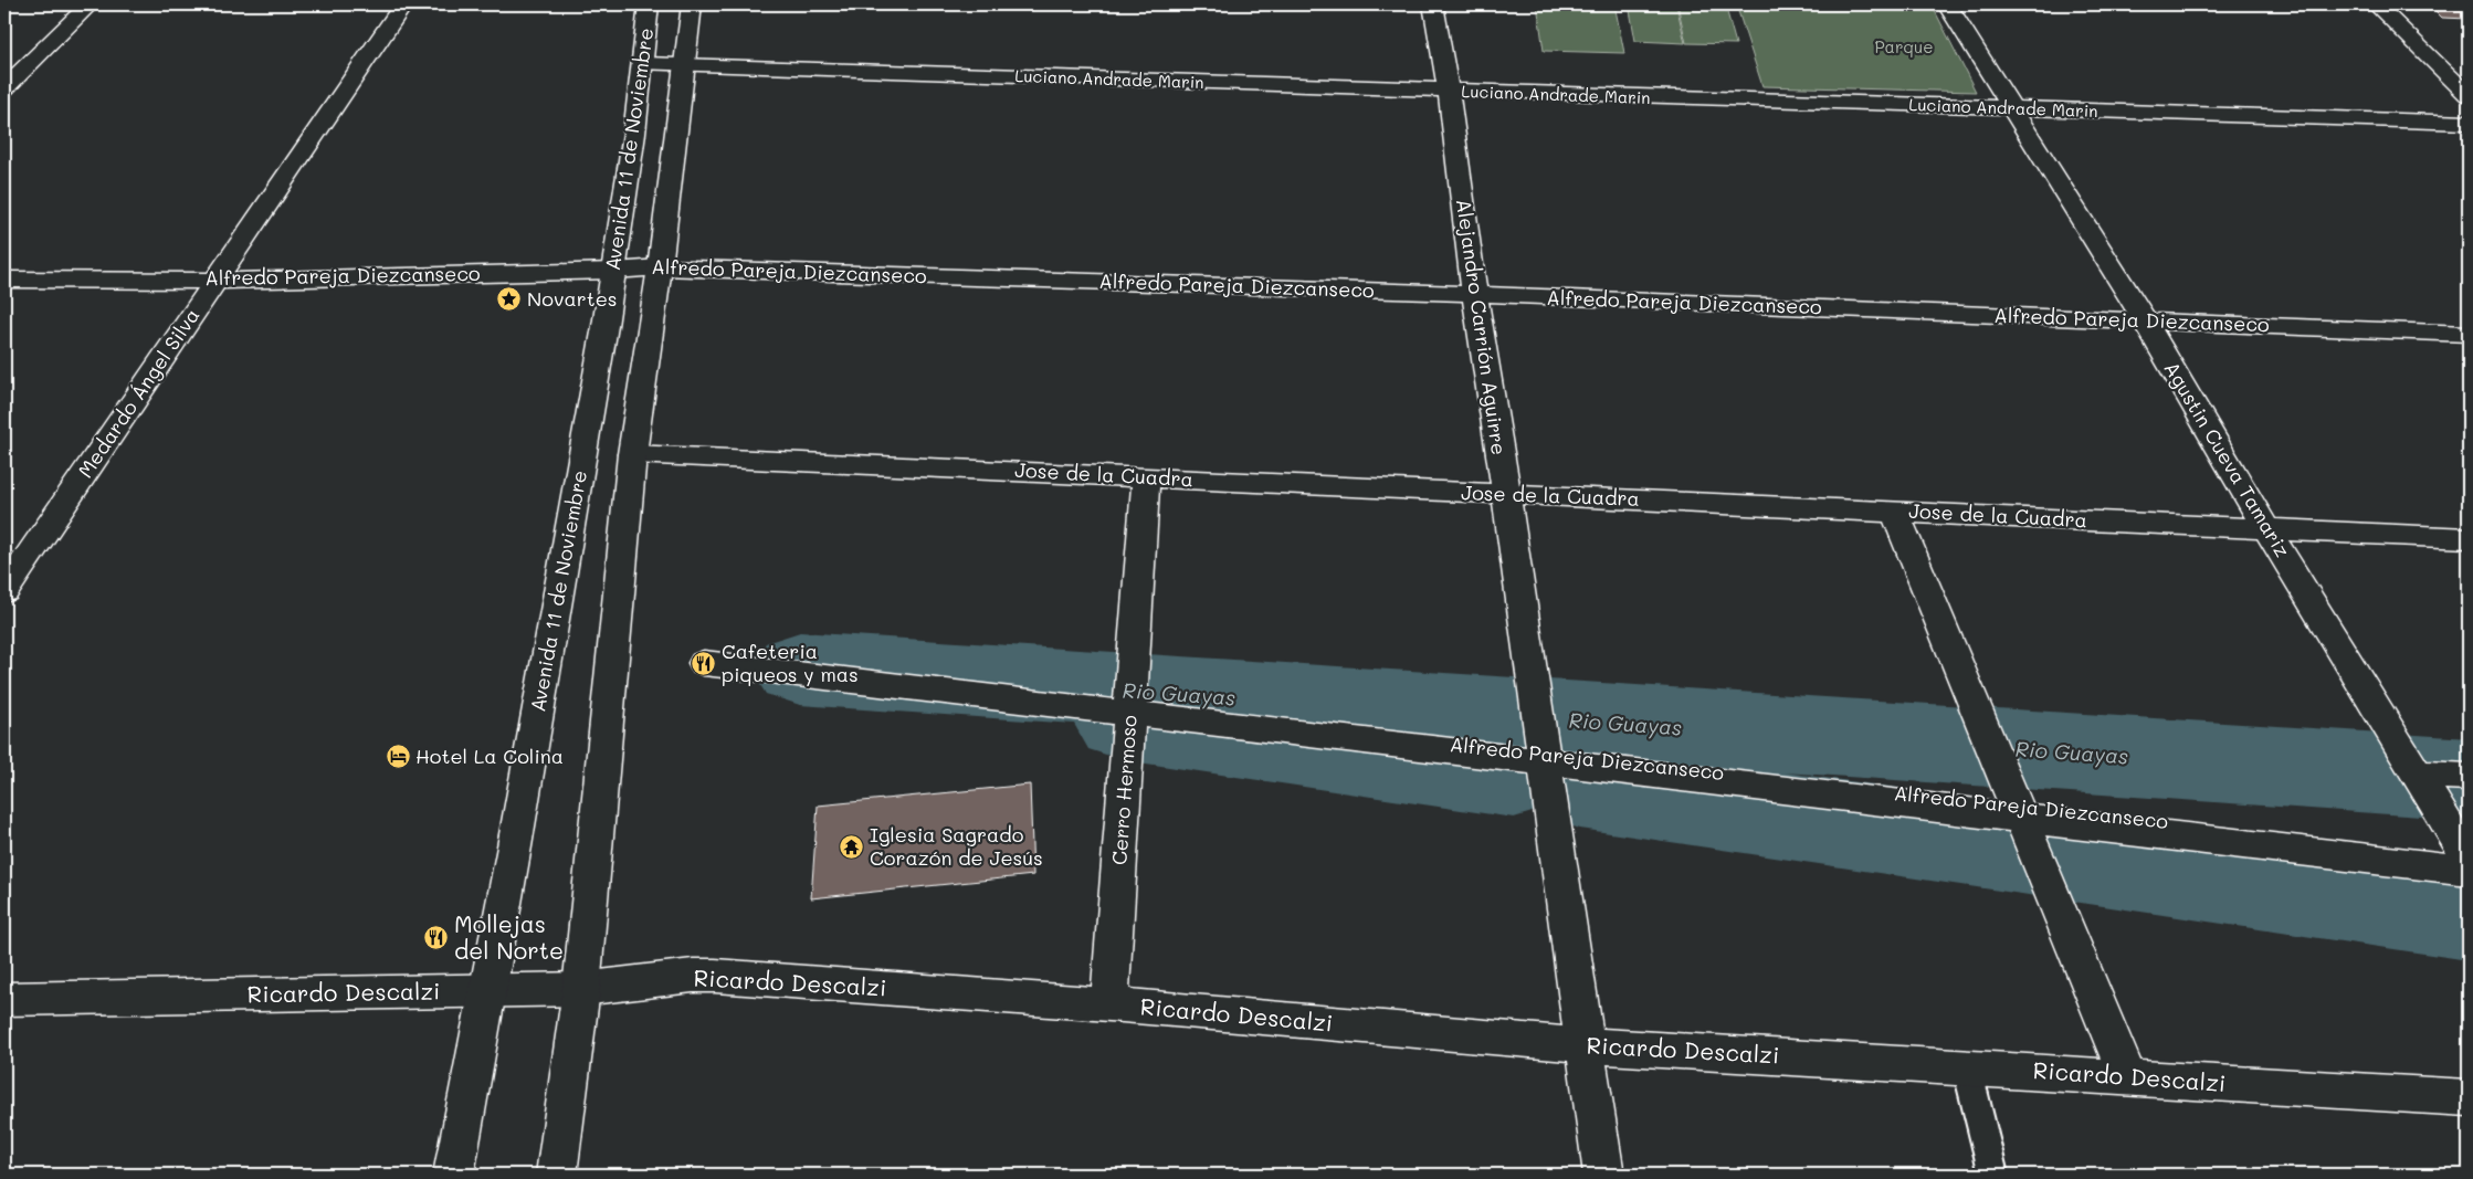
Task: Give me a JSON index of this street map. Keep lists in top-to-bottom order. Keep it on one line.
{"streets":{"street":["Luciano Andrade Marin","Avenida 11 de Noviembre","Alfredo Pareja Diezcanseco","Alejandro Carrión Aguirre","Medardo Ángel Silva","Agustin Cueva Tamariz","Jose de la Cuadra","Cerro Hermoso","Ricardo Descalzi"]},"crossings":[["Luciano Andrade Marin","Avenida 11 de Noviembre"],["Luciano Andrade Marin","Alejandro Carrión Aguirre"],["Luciano Andrade Marin","Agustin Cueva Tamariz"],["Avenida 11 de Noviembre","Alfredo Pareja Diezcanseco"],["Avenida 11 de Noviembre","Ricardo Descalzi"],["Alfredo Pareja Diezcanseco","Alejandro Carrión Aguirre"],["Alfredo Pareja Diezcanseco","Medardo Ángel Silva"],["Alfredo Pareja Diezcanseco","Agustin Cueva Tamariz"],["Alejandro Carrión Aguirre","Jose de la Cuadra"],["Alejandro Carrión Aguirre","Ricardo Descalzi"],["Agustin Cueva Tamariz","Jose de la Cuadra"],["Jose de la Cuadra","Cerro Hermoso"],["Cerro Hermoso","Ricardo Descalzi"]],"water":["Rio Guayas"],"parks":["Parque"],"places":{"place":["Novartes"],"restaurant":["Cafeteria piqueos y mas","Mollejas del Norte"],"hotel":["Hotel La Colina"],"temple":["Iglesia Sagrado Corazón de Jesús"]}}
